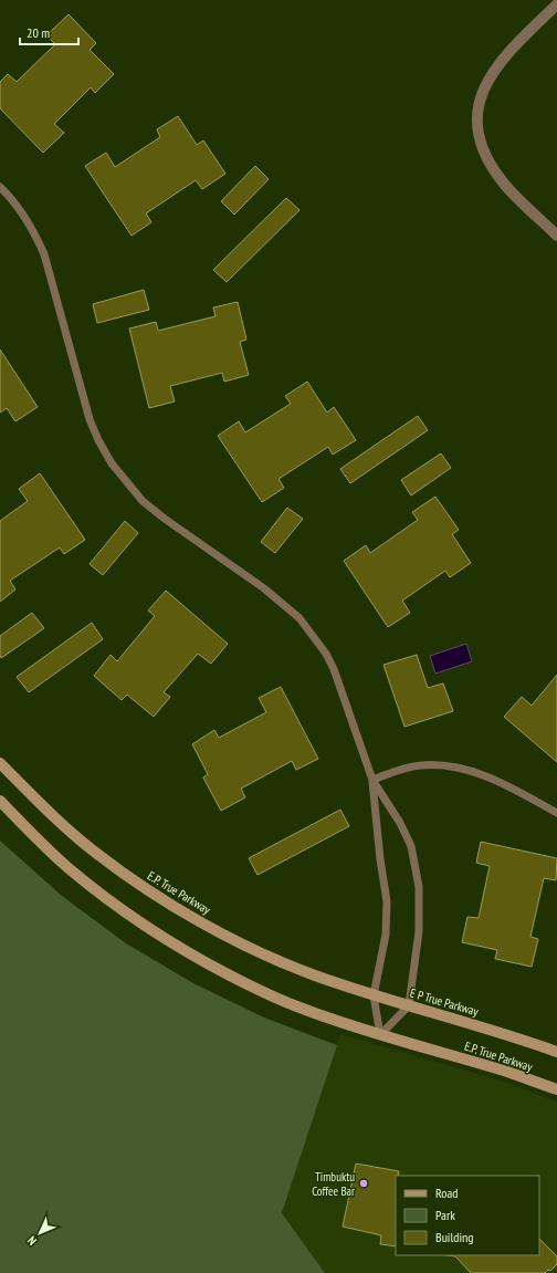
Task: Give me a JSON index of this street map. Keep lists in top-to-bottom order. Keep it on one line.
{"streets":{"main road":["E.P. True Parkway","E P True Parkway"]},"crossings":[["E.P. True Parkway","E P True Parkway"]],"places":["Timbuktu Coffee Bar"],"legend":["Road","Park","Building"],"scale_bar":"20 m","north":"bottom left"}
